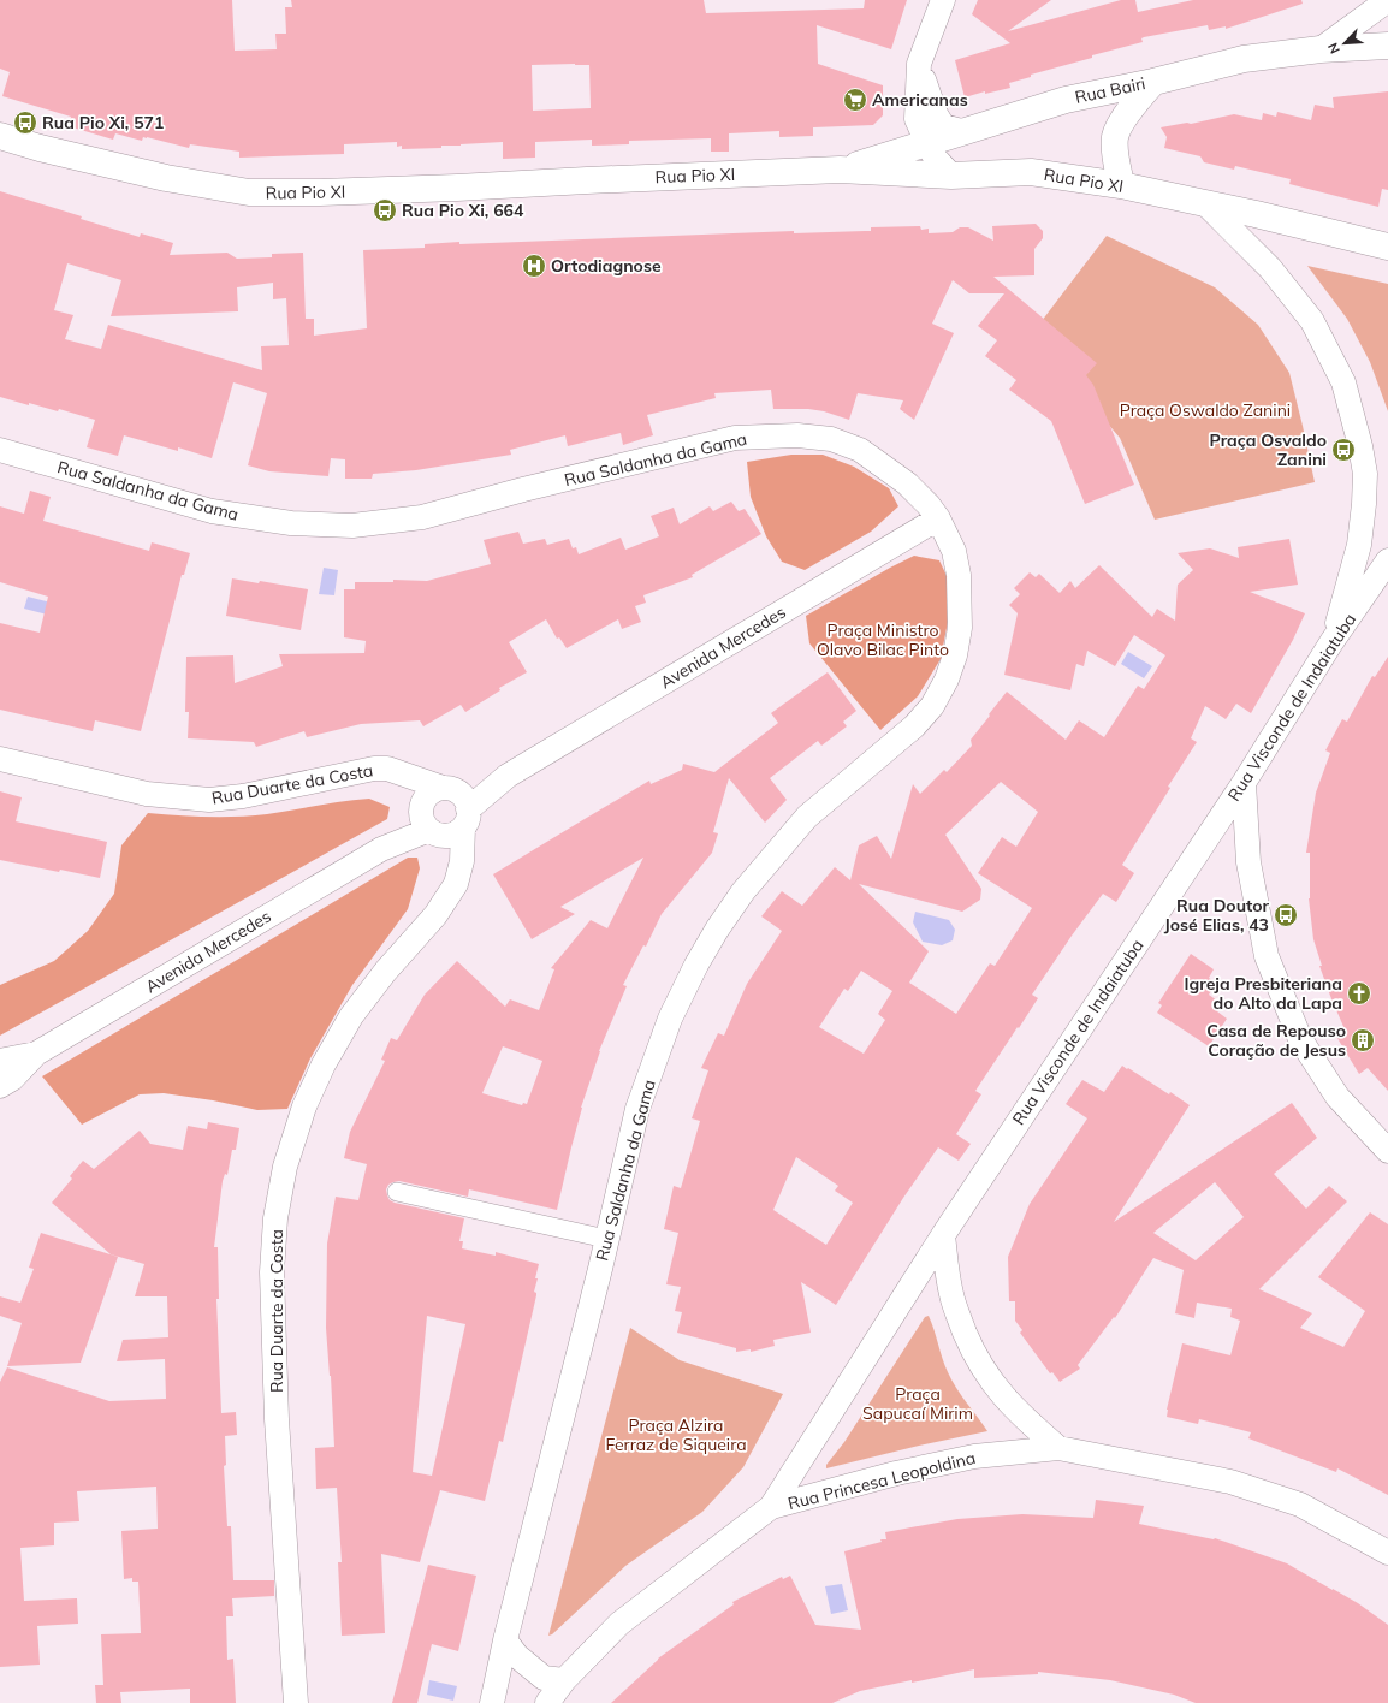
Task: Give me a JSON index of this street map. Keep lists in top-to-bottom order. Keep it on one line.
{"streets":{"main road":["Rua Bairi","Rua Pio XI"],"street":["Rua Saldanha da Gama","Avenida Mercedes","Rua Visconde de Indaiatuba","Rua Duarte da Costa","Rua Princesa Leopoldina"]},"crossings":[["Rua Bairi","Rua Pio XI"],["Rua Saldanha da Gama","Avenida Mercedes"],["Avenida Mercedes","Rua Duarte da Costa"],["Rua Visconde de Indaiatuba","Rua Princesa Leopoldina"]],"parks":["Praça Oswaldo Zanini","Praça Ministro Olavo Bilac Pinto","Praça Sapucaí Mirim","Praça Alzira Ferraz de Siqueira"],"places":{"supermarket":["Americanas"],"bus stop":["Rua Pio Xi, 571","Rua Pio Xi, 664","Praça Osvaldo Zanini","Rua Doutor José Elias, 43"],"hospital":["Ortodiagnose"],"church":["Igreja Presbiteriana do Alto da Lapa"],"building":["Casa de Repouso Coração de Jesus"]},"north":"bottom left"}
